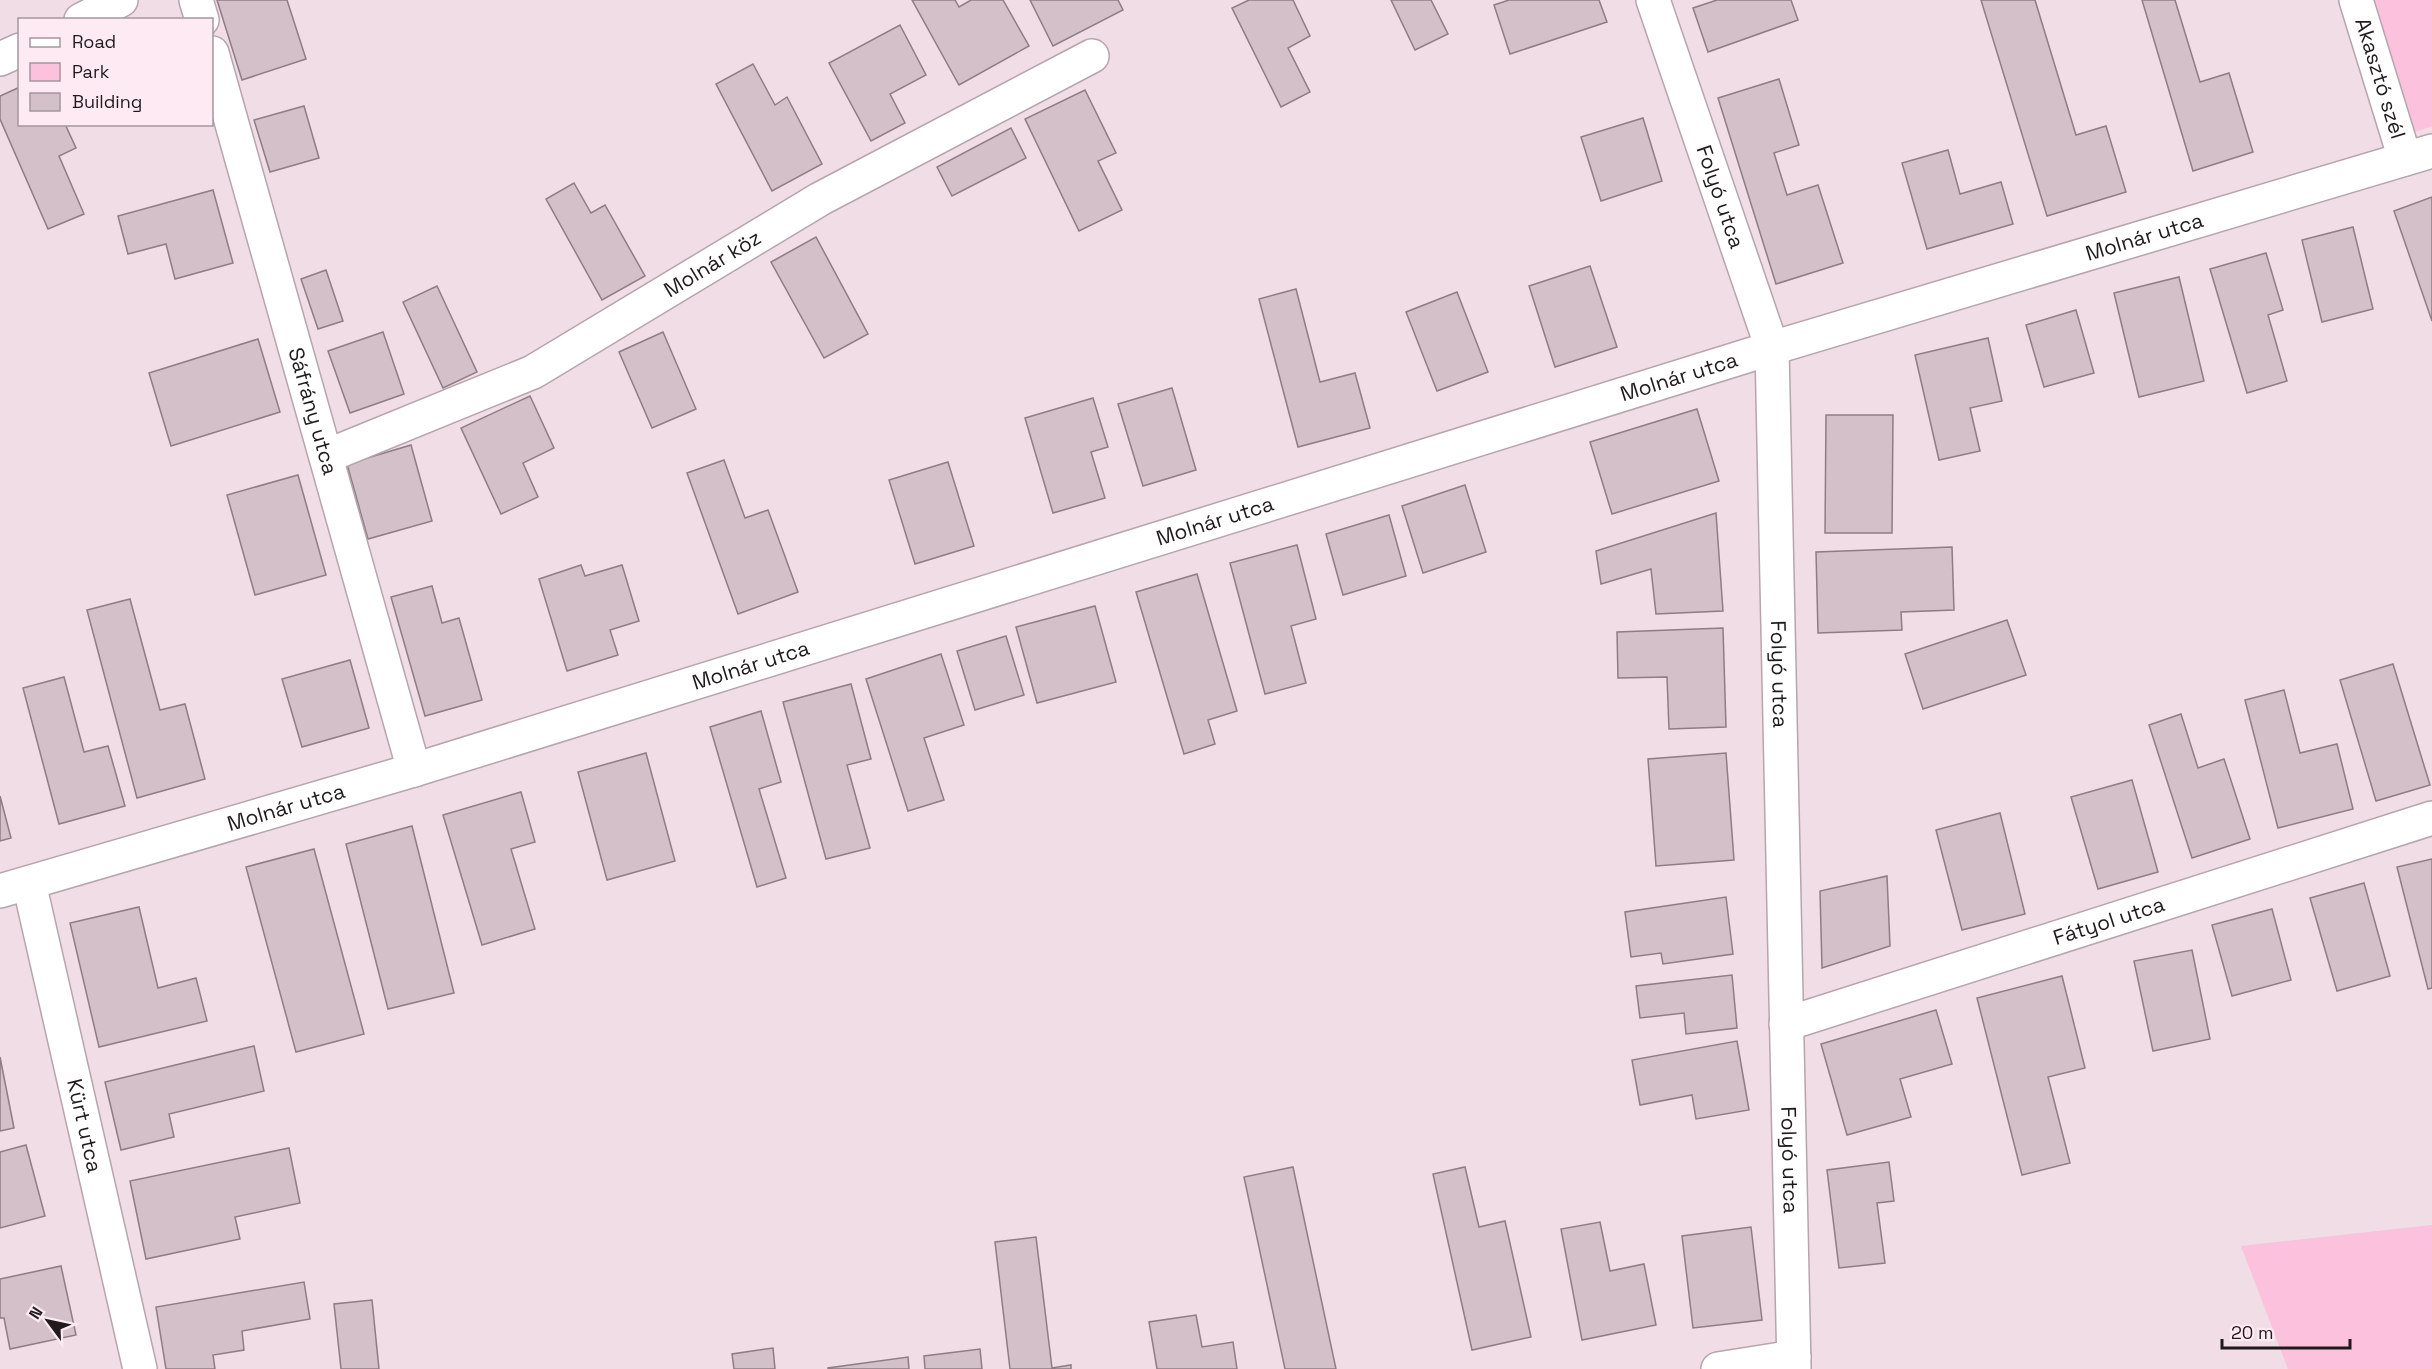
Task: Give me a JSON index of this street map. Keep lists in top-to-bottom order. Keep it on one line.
{"streets":{"street":["Akasztó szél","Folyó utca","Molnár utca","Molnár köz","Sáfrány utca","Fátyol utca","Kürt utca"]},"crossings":[["Akasztó szél","Molnár utca"],["Folyó utca","Molnár utca"],["Folyó utca","Fátyol utca"],["Molnár utca","Sáfrány utca"],["Molnár utca","Kürt utca"],["Molnár köz","Sáfrány utca"]],"legend":["Road","Park","Building"],"scale_bar":"20 m","north":"top left"}
